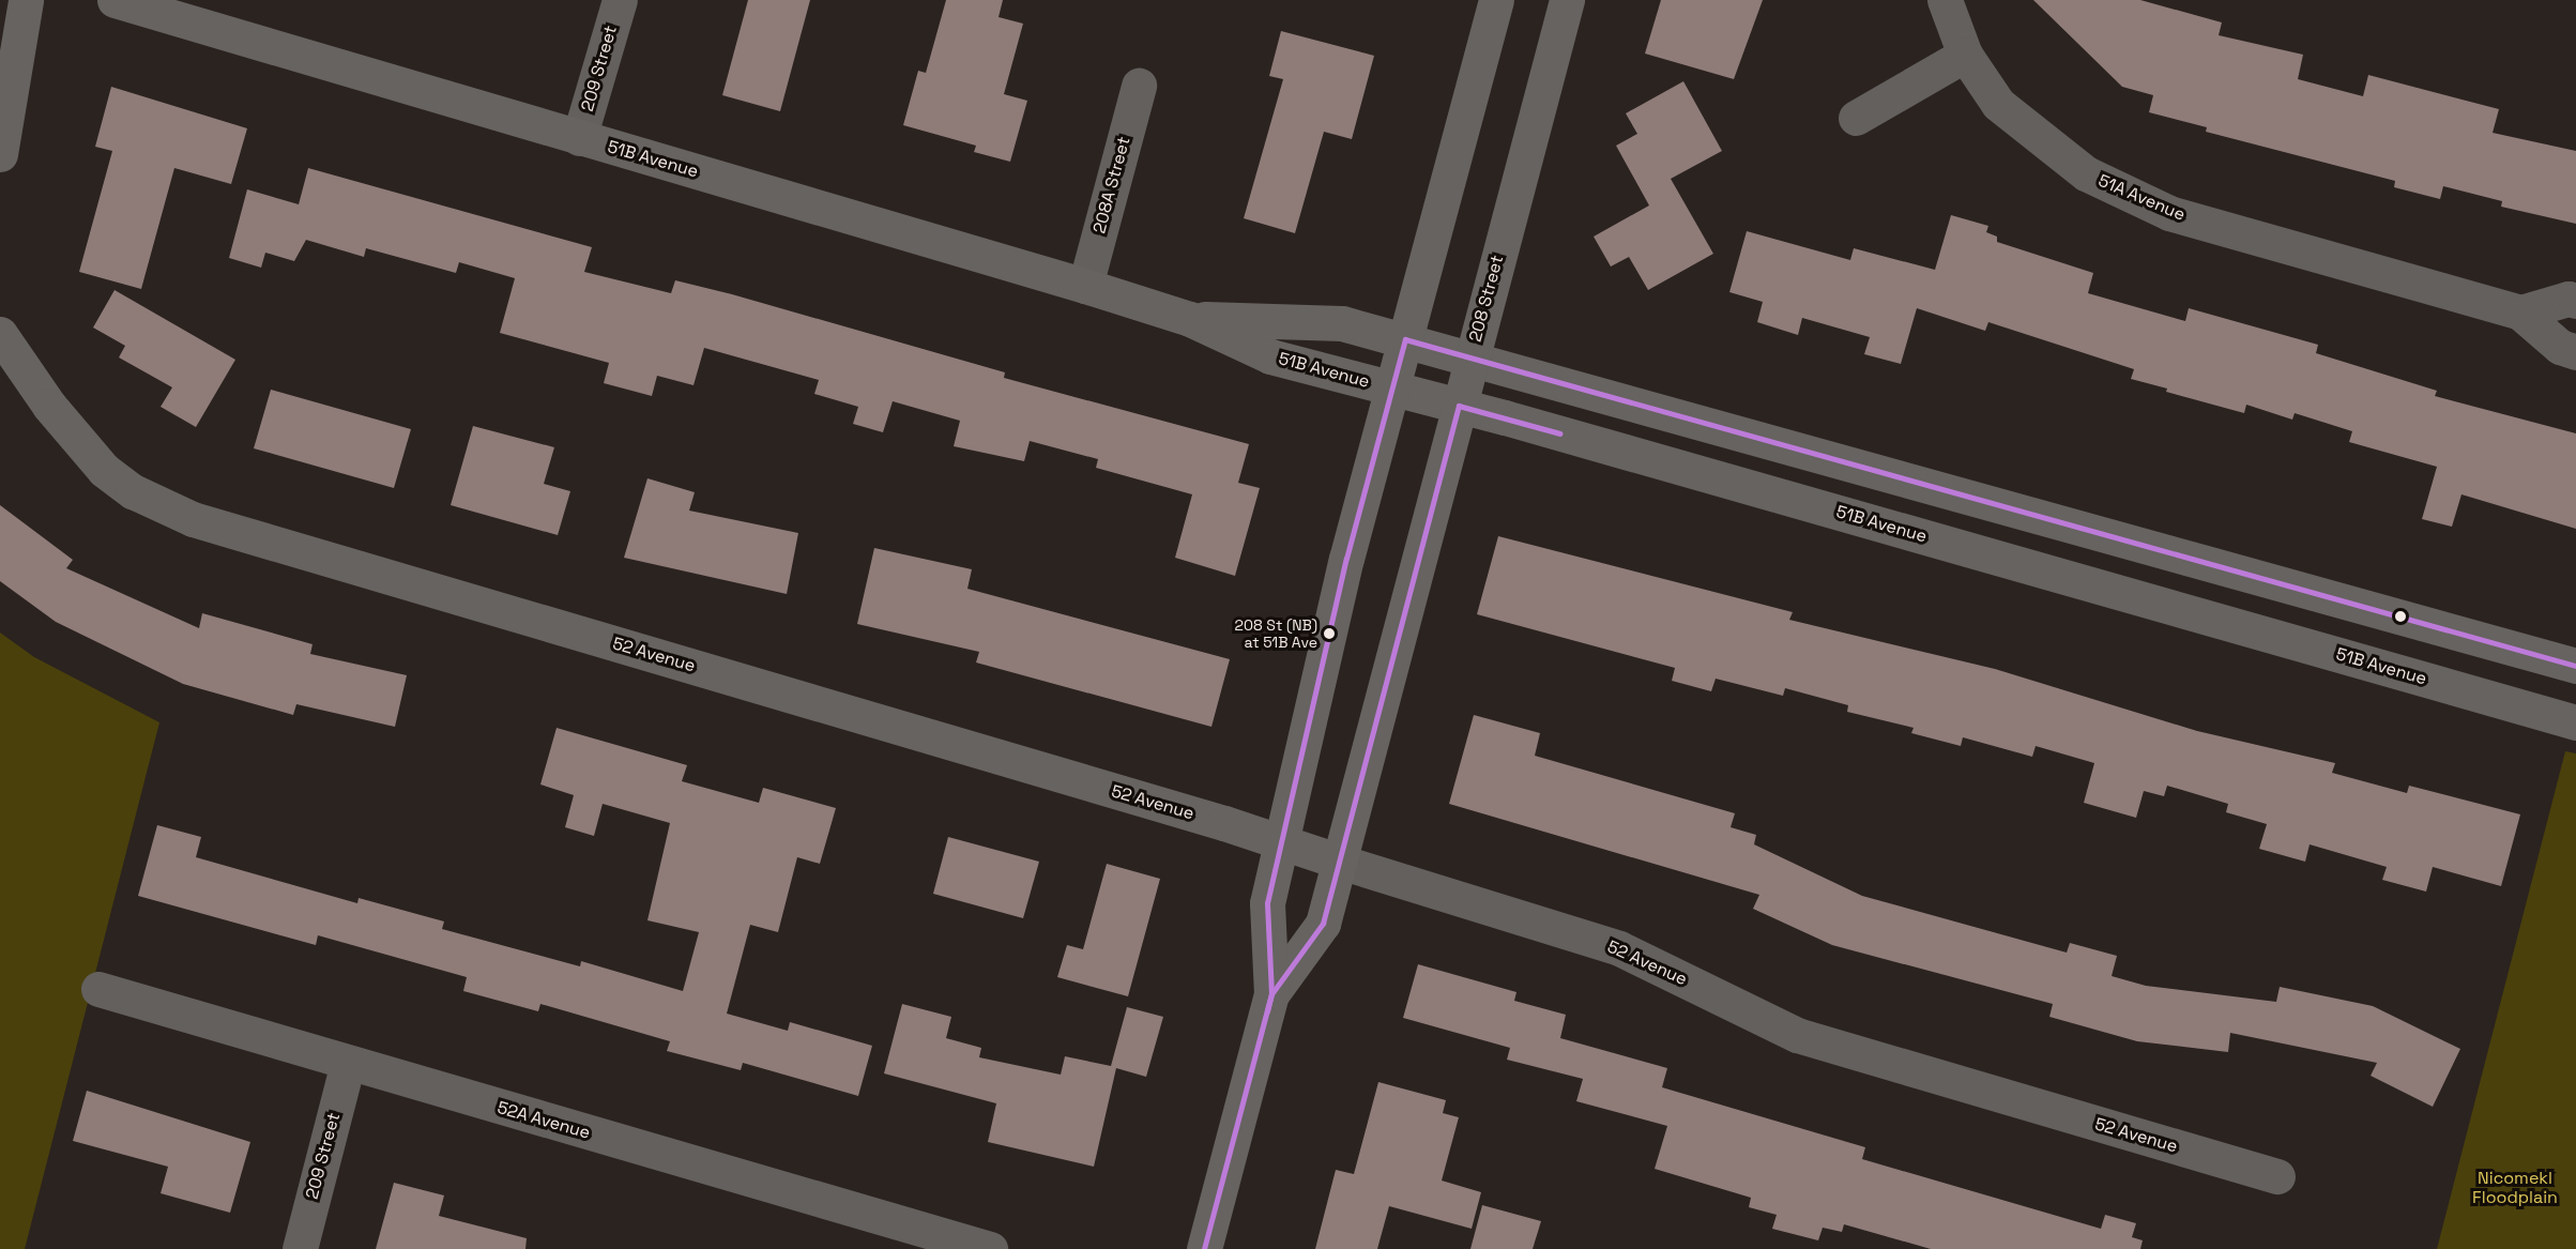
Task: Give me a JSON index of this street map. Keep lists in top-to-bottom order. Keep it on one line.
{"streets":{"street":["209 Street","51B Avenue","208A Street","51A Avenue","208 Street","52 Avenue","52A Avenue"]},"crossings":[["209 Street","51B Avenue"],["209 Street","52A Avenue"],["51B Avenue","208A Street"],["51B Avenue","208 Street"],["208 Street","52 Avenue"]],"parks":["Nicomekl Floodplain"],"places":["208 St (NB) at 51B Ave"]}
